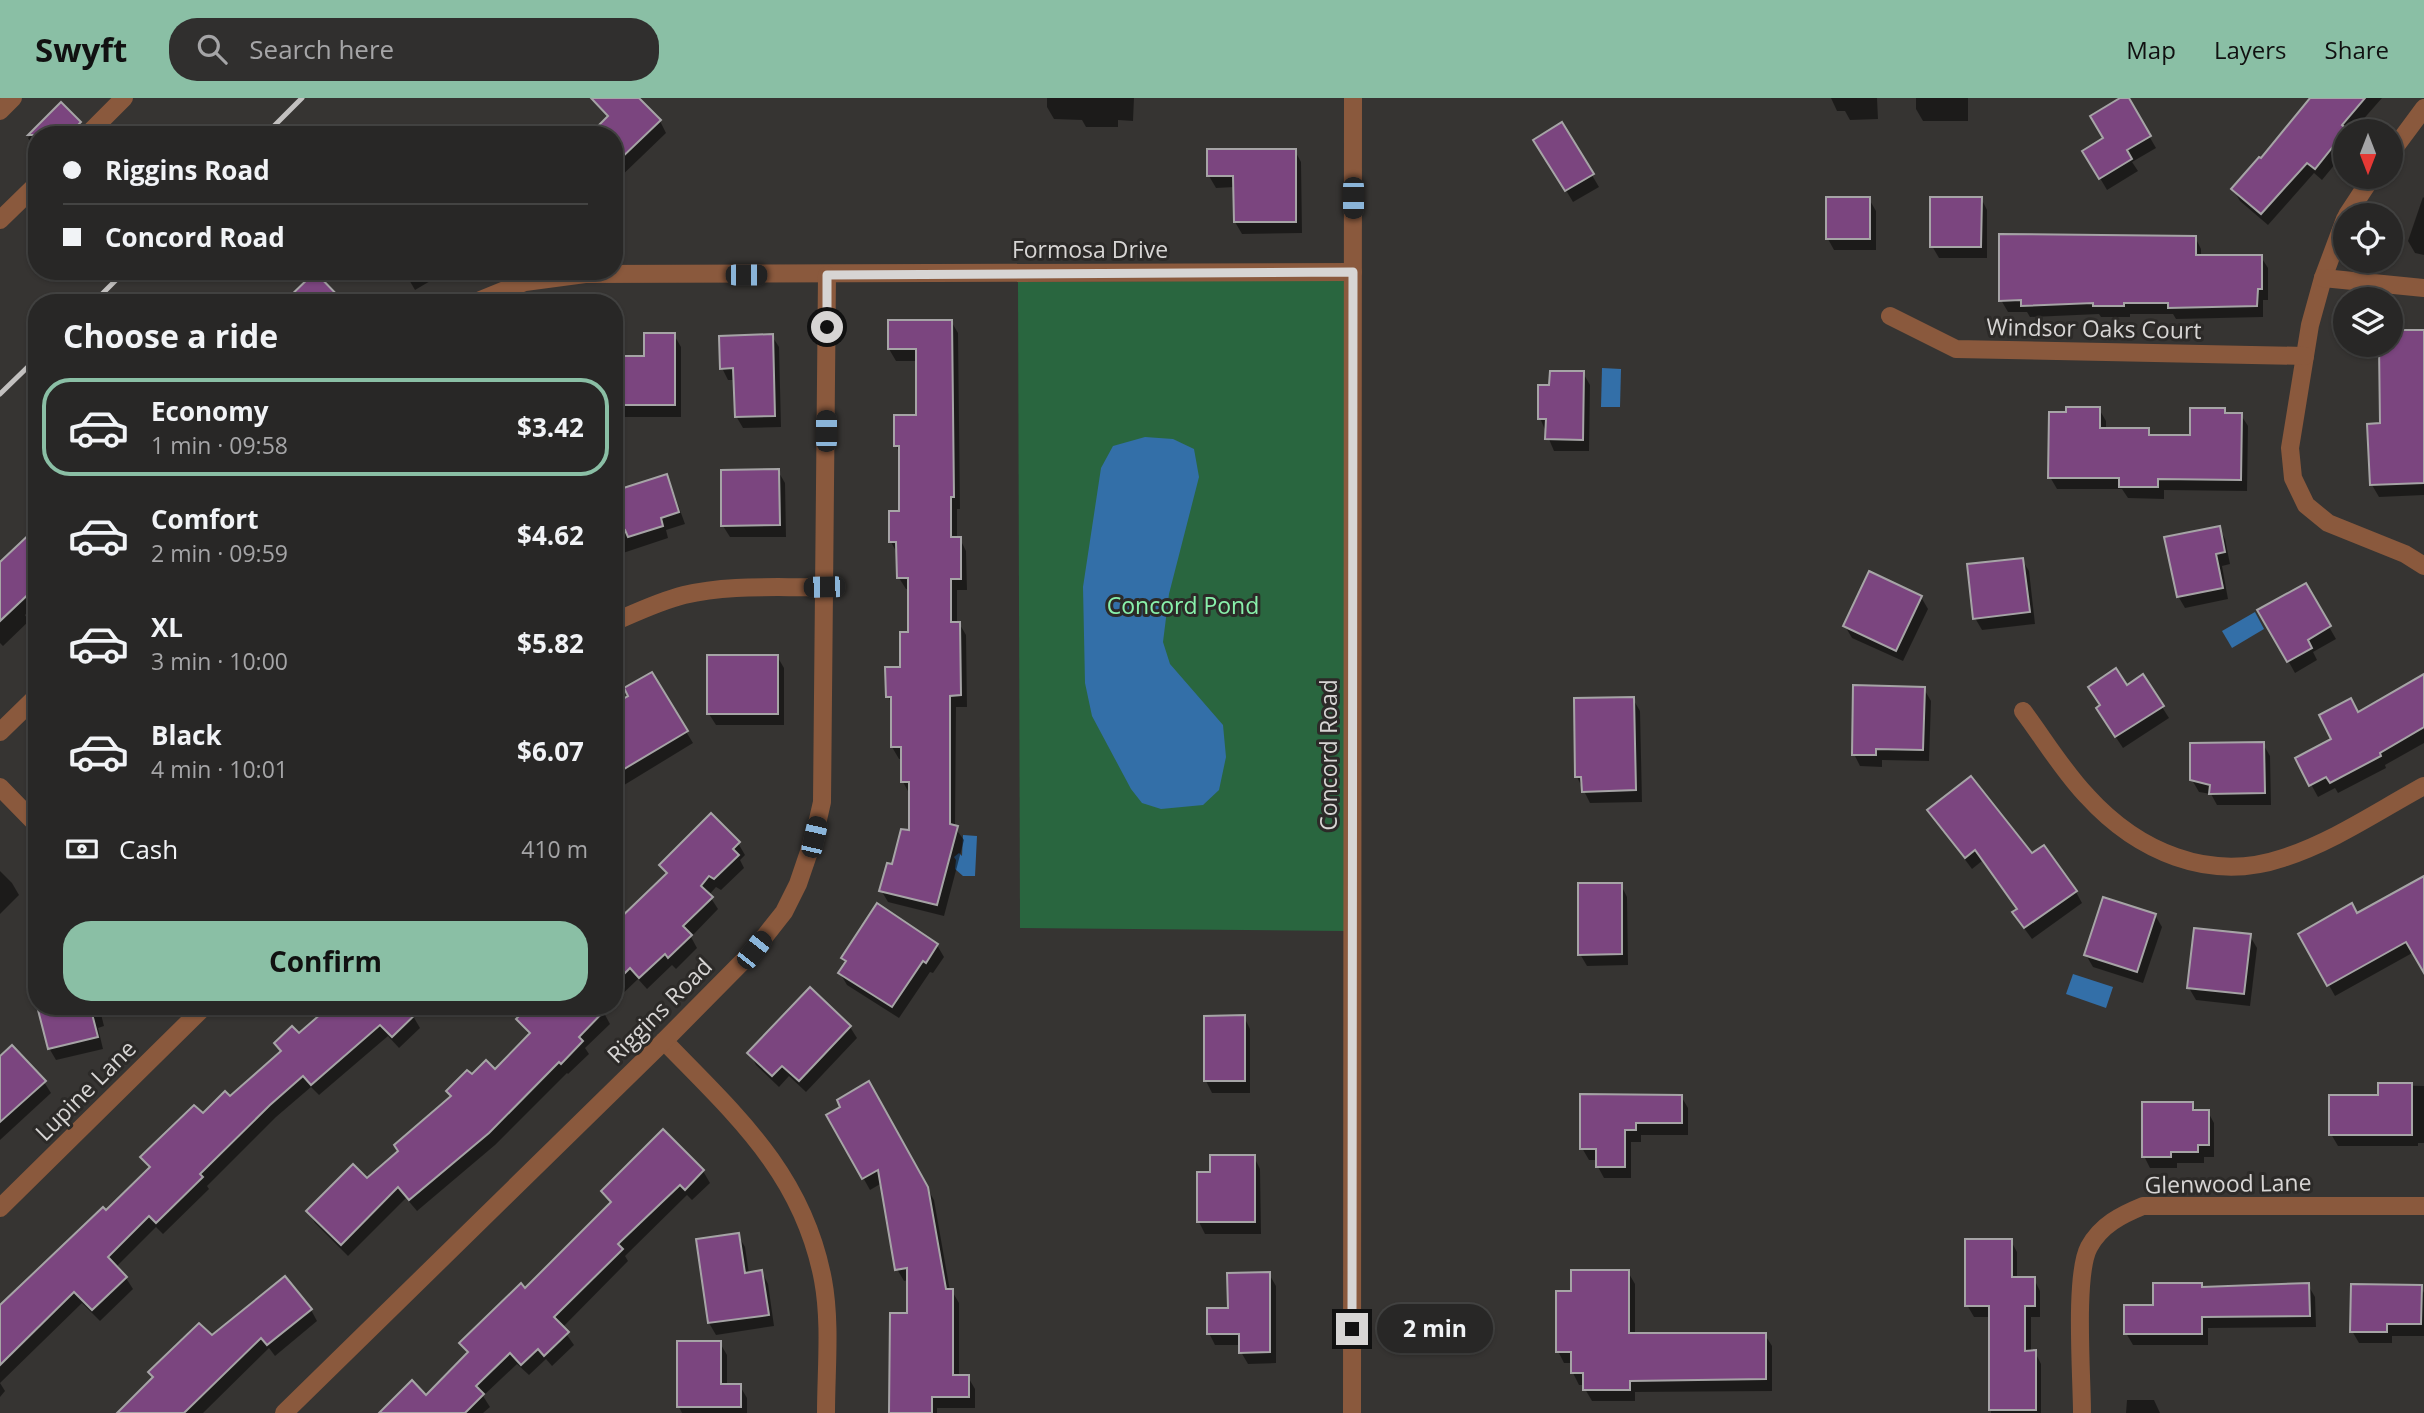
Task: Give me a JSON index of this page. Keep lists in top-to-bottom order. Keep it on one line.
{"streets":{"street":["Formosa Drive","Windsor Oaks Court","Concord Road","Riggins Road","Lupine Lane","Glenwood Lane"]},"crossings":[["Formosa Drive","Concord Road"],["Formosa Drive","Riggins Road"]],"parks":["Concord Pond"],"north":"bottom","page":{"header":"Swyft","search":"Search here","nav":["Map","Layers","Share"],"banner":["Riggins Road","Concord Road"],"heading":"Choose a ride","list":[{"name":"Economy","note":"1 min · 09:58","value":"$3.42"},{"name":"Comfort","note":"2 min · 09:59","value":"$4.62"},{"name":"XL","note":"3 min · 10:00","value":"$5.82"},{"name":"Black","note":"4 min · 10:01","value":"$6.07"}],"pay":["Cash","410 m"],"buttons":"Confirm","bubble":"2 min"}}
